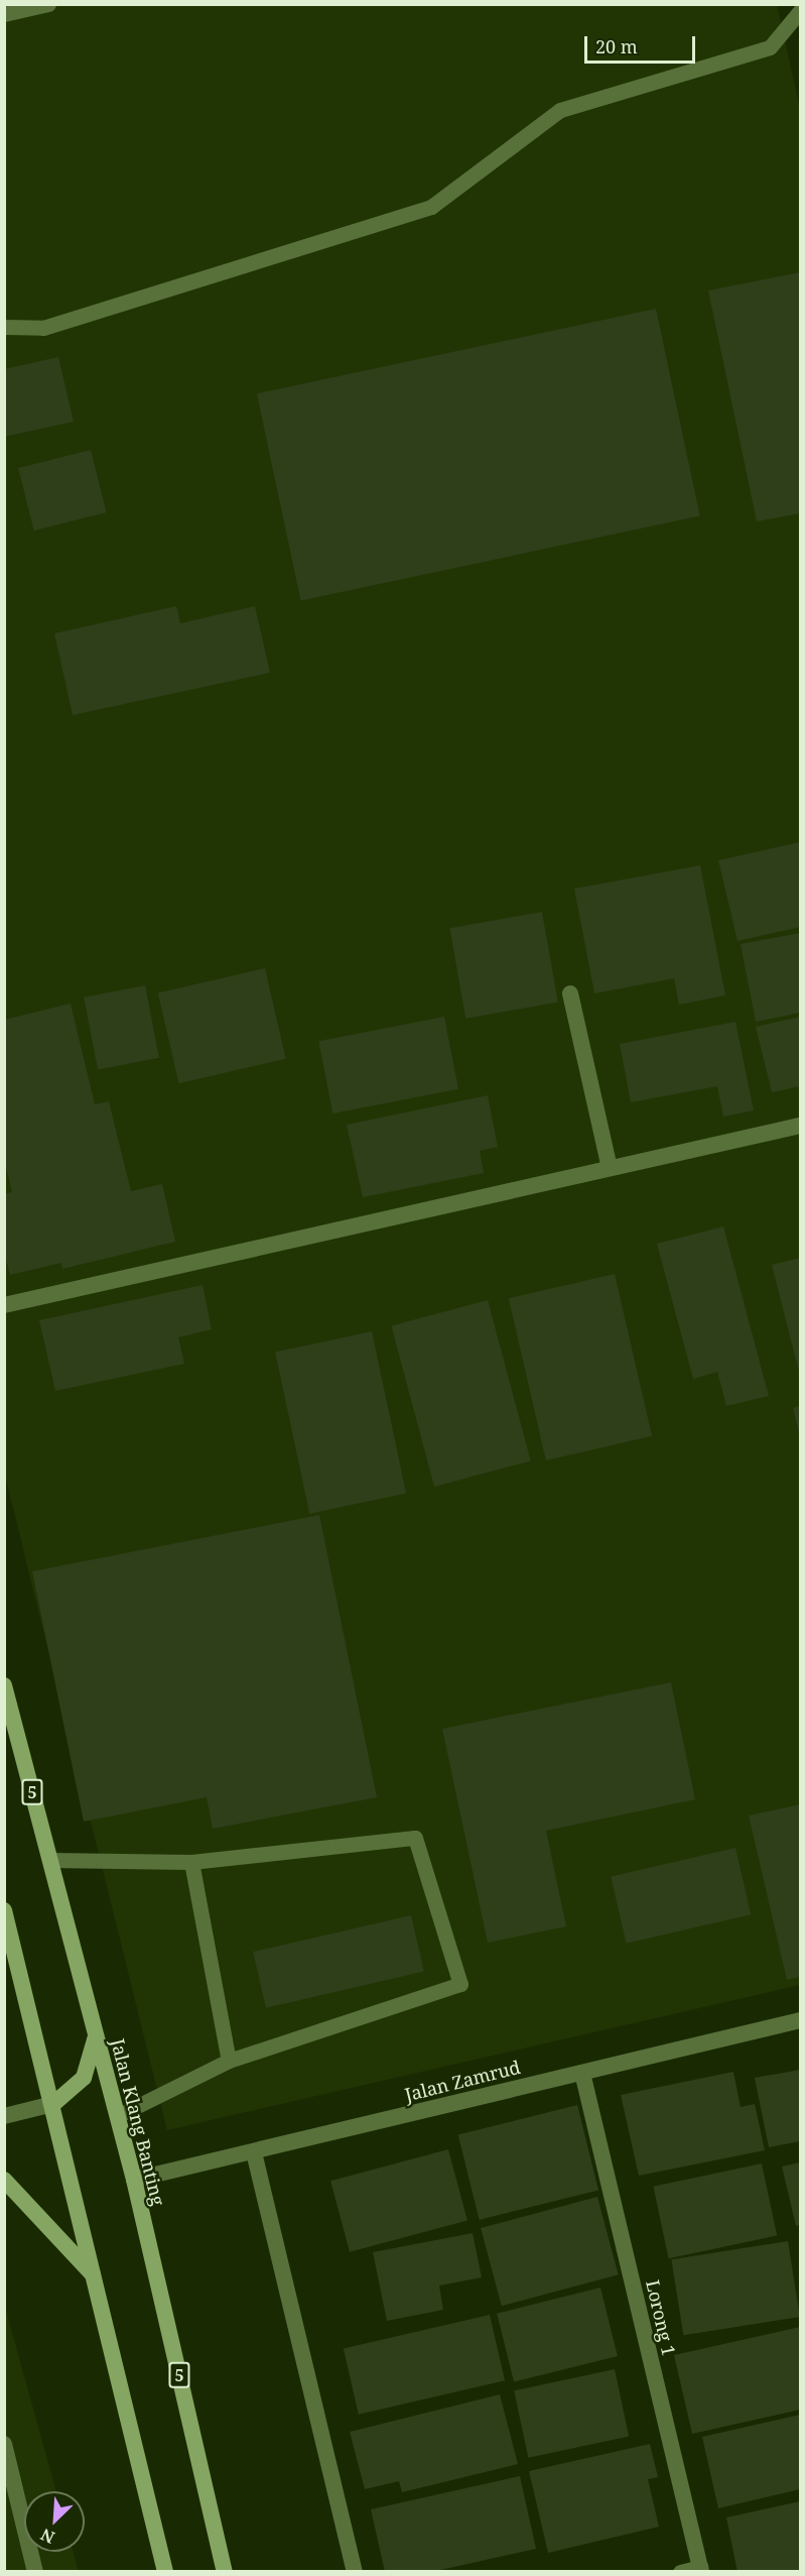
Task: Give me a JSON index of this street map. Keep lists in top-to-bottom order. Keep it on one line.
{"streets":{"highway":["5","Jalan Klang Banting"],"street":["Jalan Zamrud","Lorong 1"]},"crossings":[["Jalan Zamrud","Jalan Klang Banting"],["Jalan Zamrud","Lorong 1"]],"scale_bar":"20 m","north":"bottom left"}
